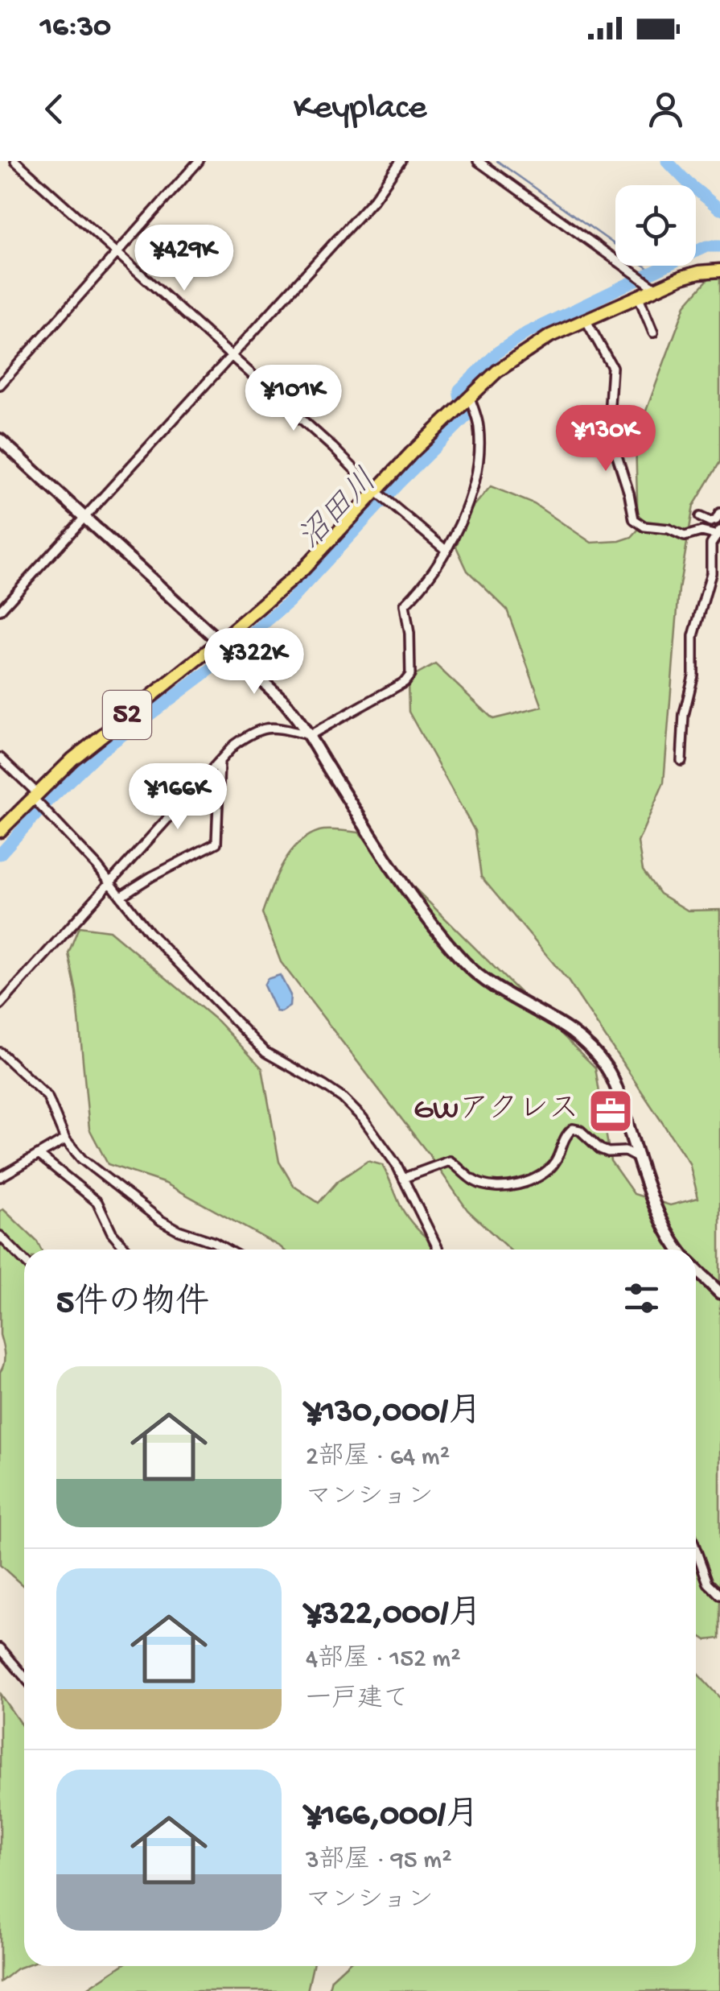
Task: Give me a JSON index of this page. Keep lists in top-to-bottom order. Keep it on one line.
{"streets":{"main road":["52"]},"water":["沼田川"],"places":{"office":["GWアクレス"]},"page":{"status":"16:30","header":"Keyplace","price":["¥429K","¥101K","¥130K","¥322K","¥166K"],"heading":"5件の物件","list":[{"name":"¥130,000/月","note":"2部屋 · 64 m² · マンション"},{"name":"¥322,000/月","note":"4部屋 · 152 m² · 一戸建て"},{"name":"¥166,000/月","note":"3部屋 · 95 m² · マンション"}]}}
